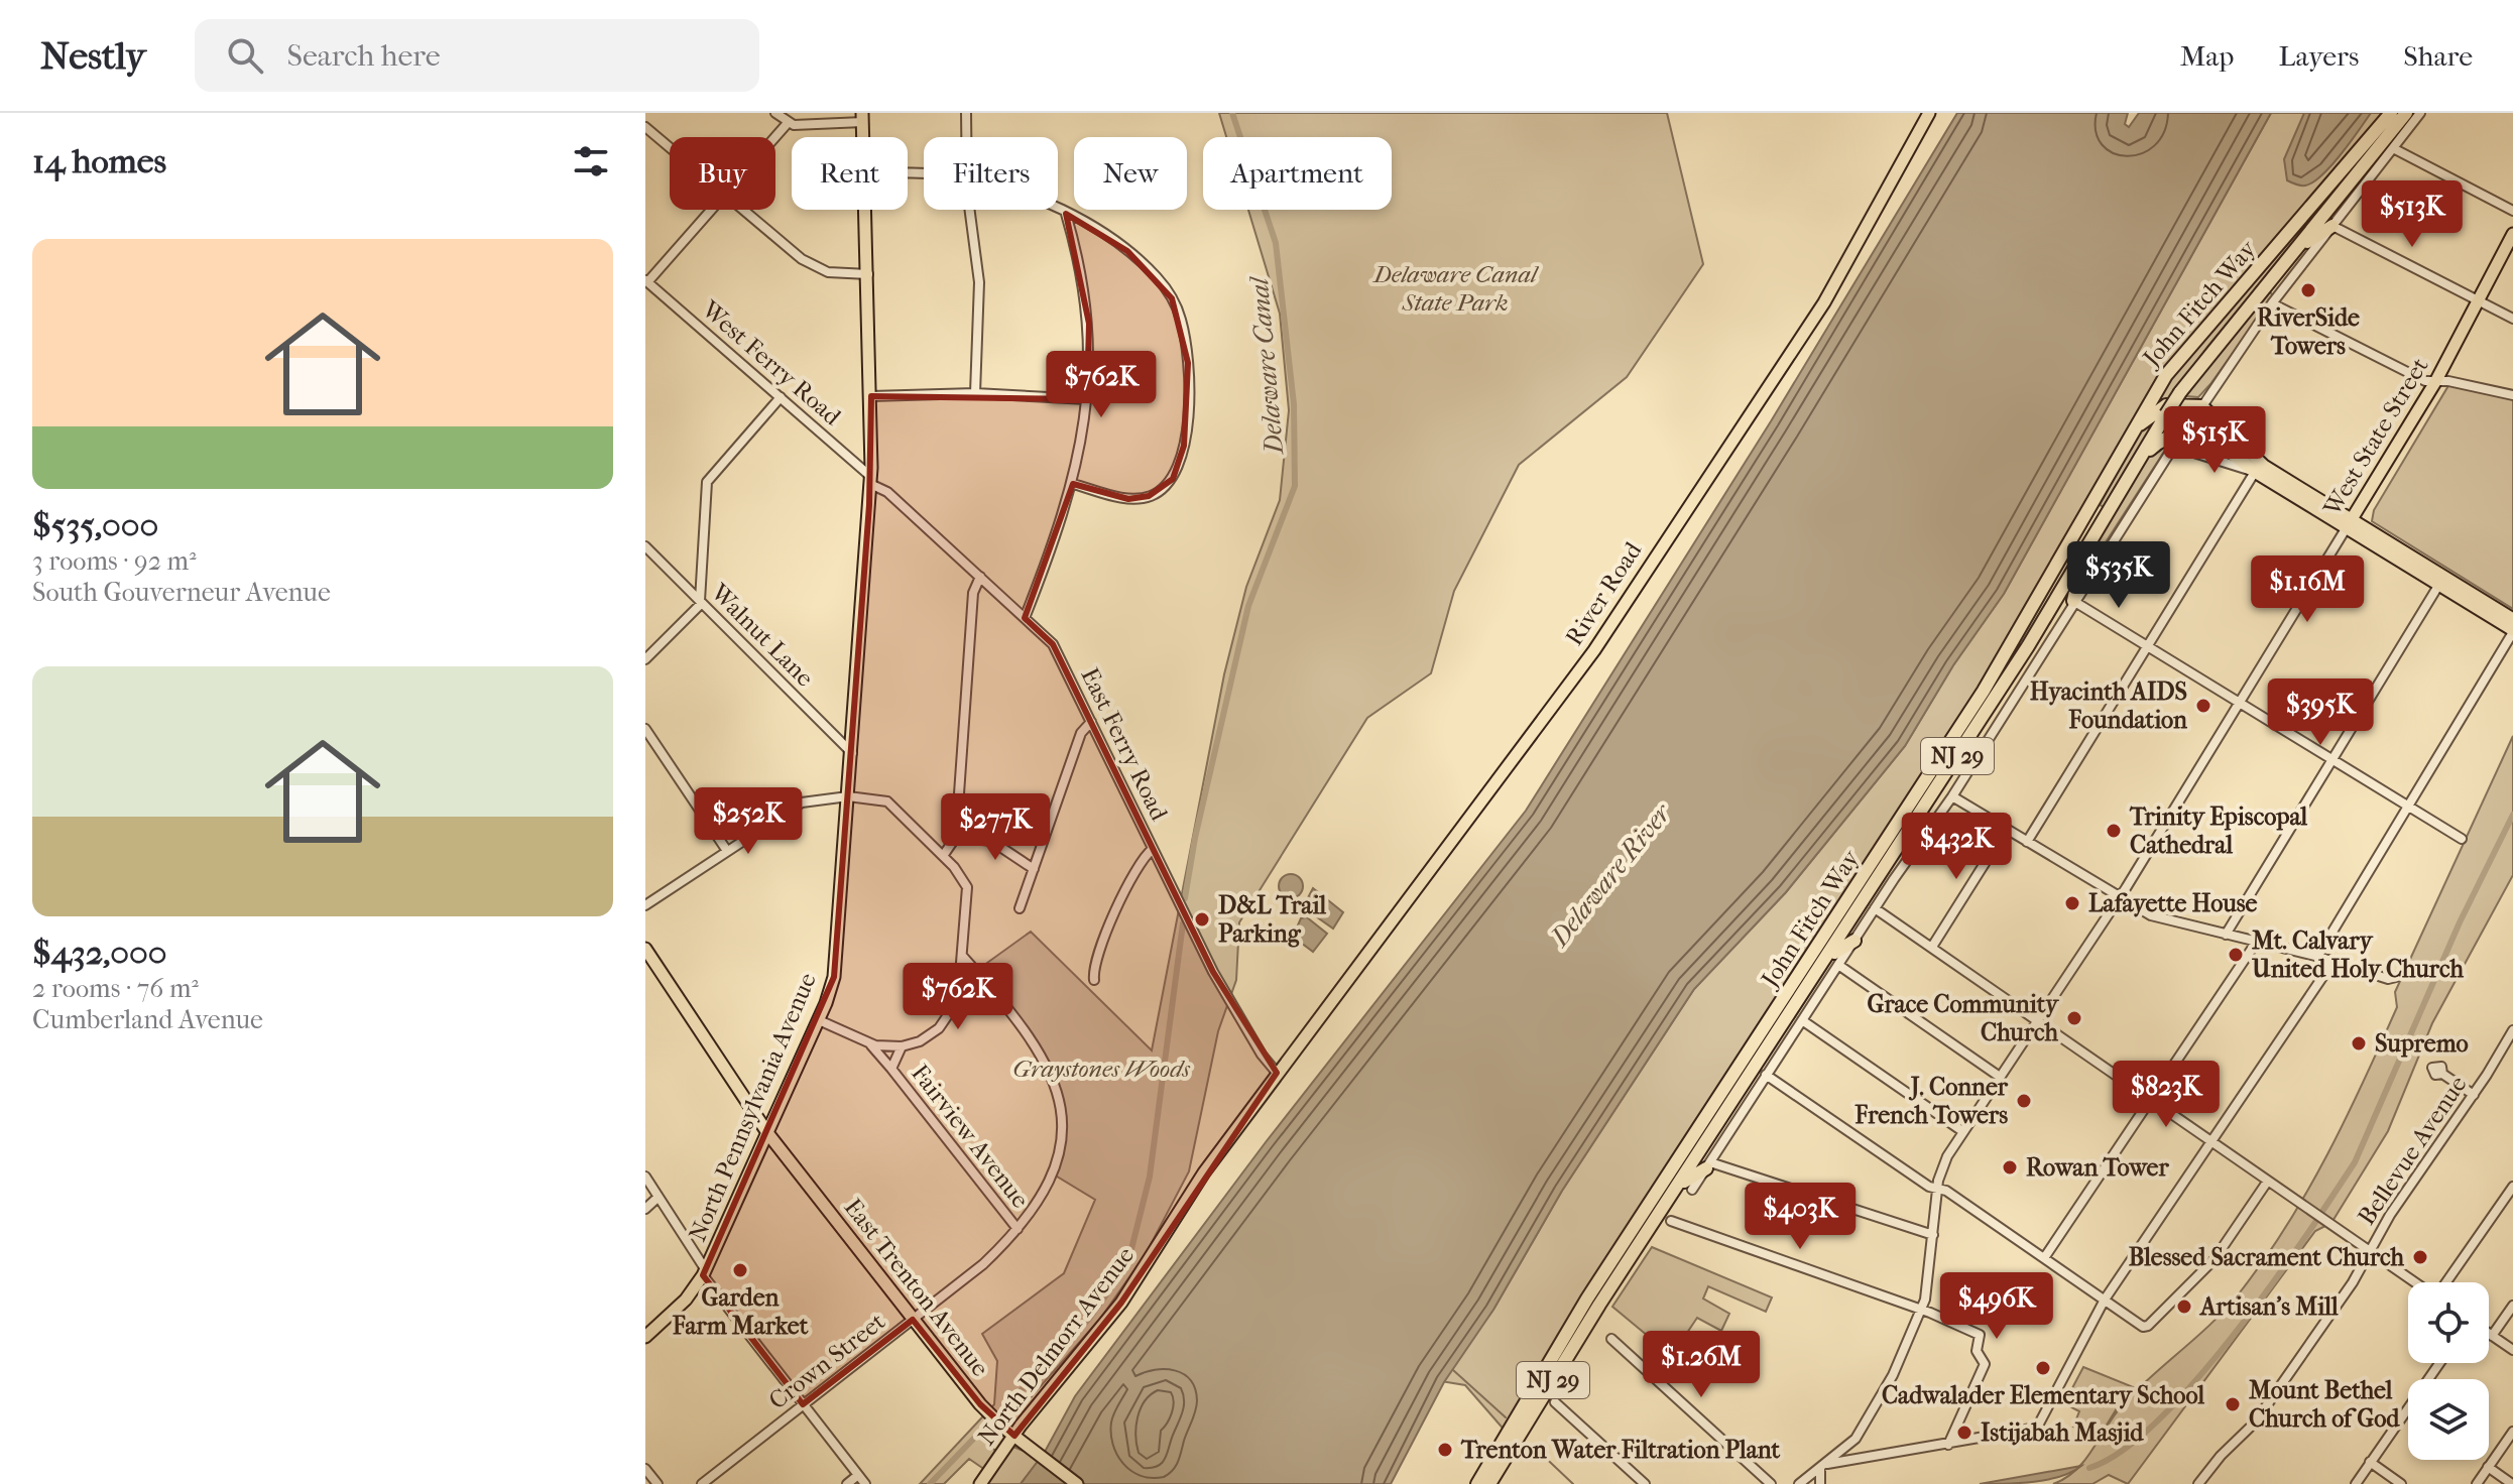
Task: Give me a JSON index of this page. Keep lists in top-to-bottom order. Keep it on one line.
{"streets":{"highway":["John Fitch Way","NJ 29"],"main road":["West State Street","River Road","North Pennsylvania Avenue","East Trenton Avenue","North Delmorr Avenue"],"street":["West Ferry Road","Walnut Lane","East Ferry Road","Fairview Avenue","Bellevue Avenue","Crown Street"]},"crossings":[["West Ferry Road","East Ferry Road"],["West Ferry Road","North Pennsylvania Avenue"],["River Road","East Ferry Road"],["River Road","North Delmorr Avenue"],["Walnut Lane","North Pennsylvania Avenue"],["East Ferry Road","North Pennsylvania Avenue"],["North Pennsylvania Avenue","East Trenton Avenue"],["Fairview Avenue","Crown Street"],["East Trenton Avenue","North Delmorr Avenue"],["East Trenton Avenue","Crown Street"]],"water":["Delaware Canal","Delaware River"],"parks":["Delaware Canal State Park","Graystones Woods"],"places":["RiverSide Towers","Hyacinth AIDS Foundation","Trinity Episcopal Cathedral","Lafayette House","D&L Trail Parking","Mt. Calvary United Holy Church","Grace Community Church","Supremo","J. Conner French Towers","Rowan Tower","Blessed Sacrament Church","Garden Farm Market","Artisan's Mill","Cadwalader Elementary School","Mount Bethel Church of God","Istijabah Masjid","Trenton Water Filtration Plant"],"page":{"header":"Nestly","search":"Search here","nav":["Map","Layers","Share"],"heading":"14 homes","chip":["Buy","Rent","Filters","New","Apartment"],"price":["$513K","$762K","$515K","$535K","$1.16M","$395K","$252K","$277K","$432K","$762K","$823K","$403K","$496K","$1.26M"],"list":[{"name":"$535,000","note":"3 rooms · 92 m² · South Gouverneur Avenue"},{"name":"$432,000","note":"2 rooms · 76 m² · Cumberland Avenue"}]}}
